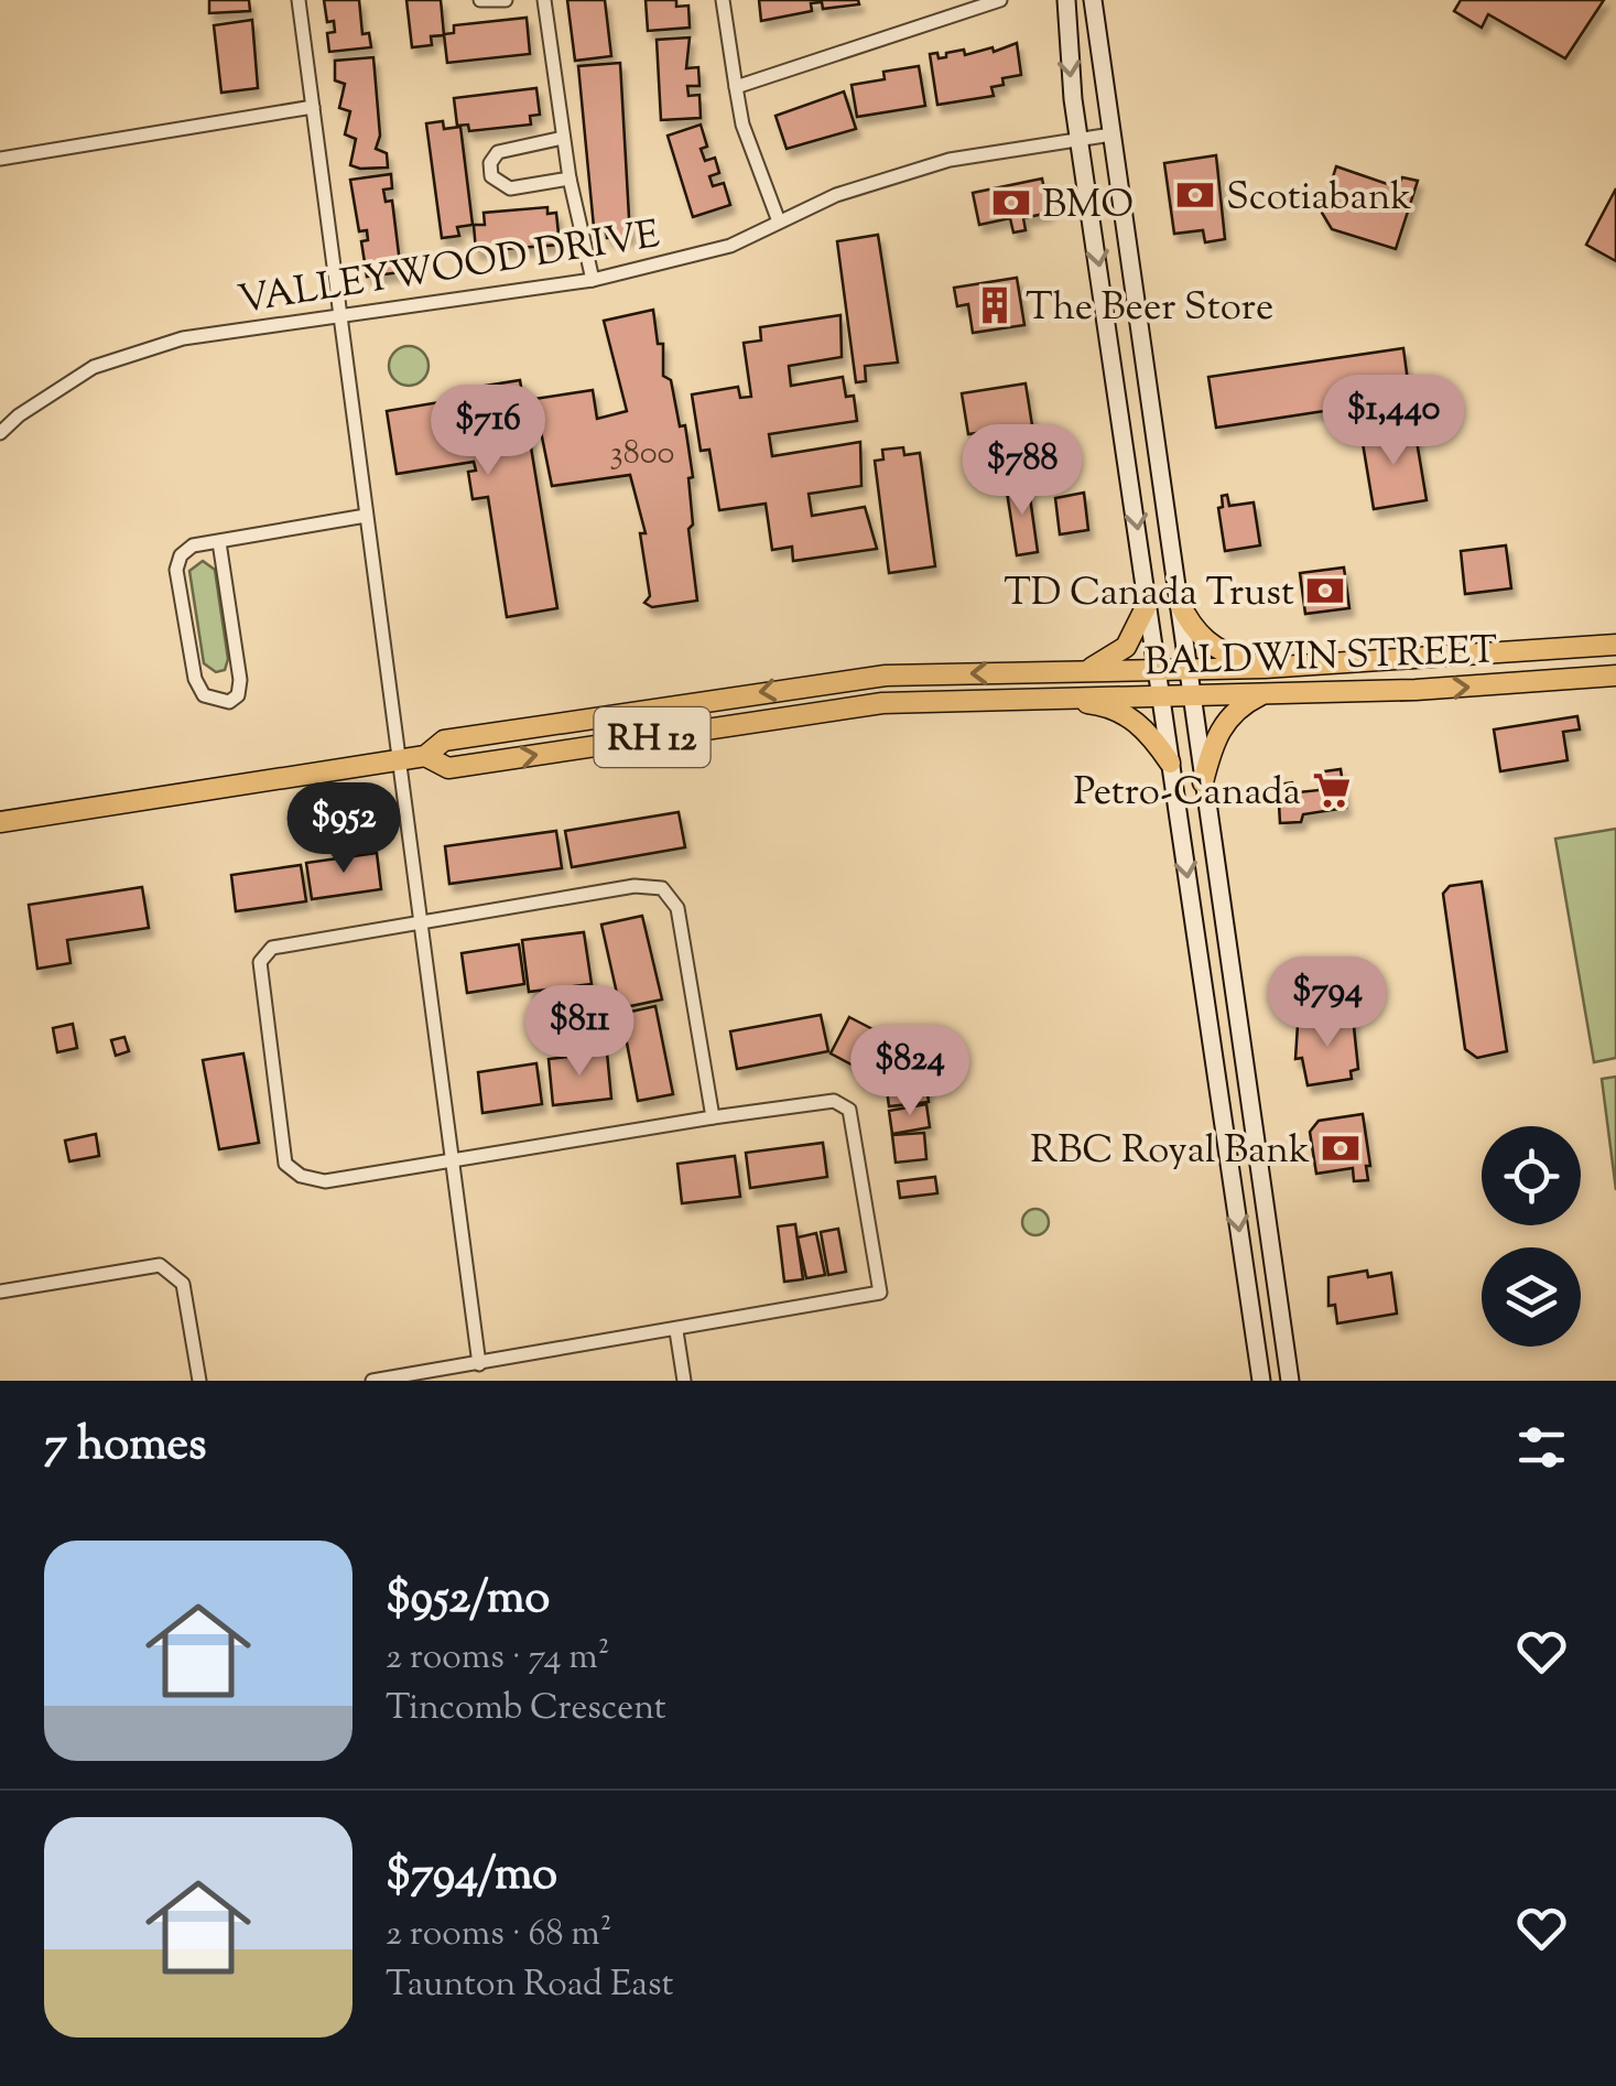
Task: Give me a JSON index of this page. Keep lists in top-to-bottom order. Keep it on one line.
{"streets":{"main road":["BALDWIN STREET","RH 12"],"street":["VALLEYWOOD DRIVE"]},"crossings":[["BALDWIN STREET","RH 12"]],"places":{"bank":["Scotiabank","BMO","TD Canada Trust","RBC Royal Bank"],"building":["The Beer Store"],"supermarket":["Petro-Canada"]},"house_numbers":["3800"],"page":{"price":["$1,440","$716","$788","$952","$794","$811","$824"],"heading":"7 homes","list":[{"name":"$952/mo","note":"2 rooms · 74 m² · Tincomb Crescent"},{"name":"$794/mo","note":"2 rooms · 68 m² · Taunton Road East"}]}}
